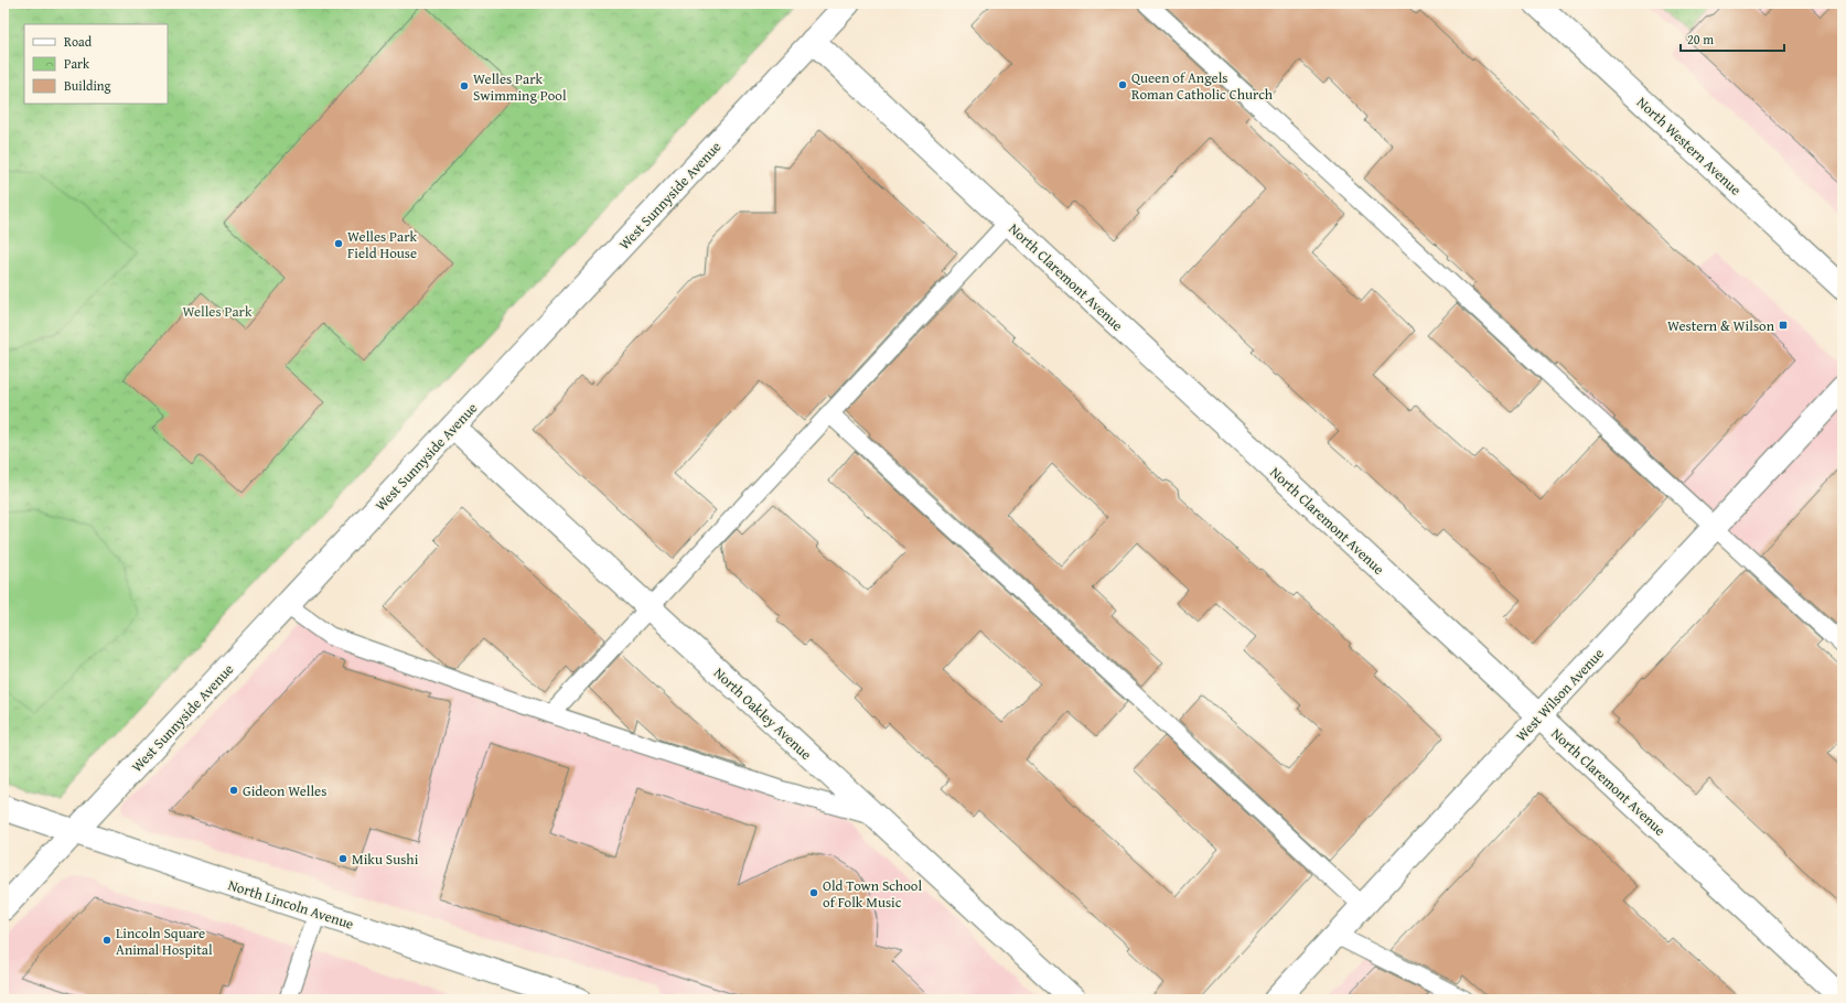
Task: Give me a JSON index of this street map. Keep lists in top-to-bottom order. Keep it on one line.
{"streets":{"street":["North Western Avenue","West Sunnyside Avenue","North Claremont Avenue","West Wilson Avenue","North Oakley Avenue","North Lincoln Avenue"]},"crossings":[["West Sunnyside Avenue","North Claremont Avenue"],["West Sunnyside Avenue","North Oakley Avenue"],["West Sunnyside Avenue","North Lincoln Avenue"],["North Claremont Avenue","West Wilson Avenue"]],"parks":["Welles Park"],"places":{"other":["Queen of Angels Roman Catholic Church","Welles Park Swimming Pool","Welles Park Field House","Gideon Welles","Miku Sushi","Old Town School of Folk Music","Lincoln Square Animal Hospital"],"transit":["Western & Wilson"]},"legend":["Road","Park","Building"],"scale_bar":"20 m"}
